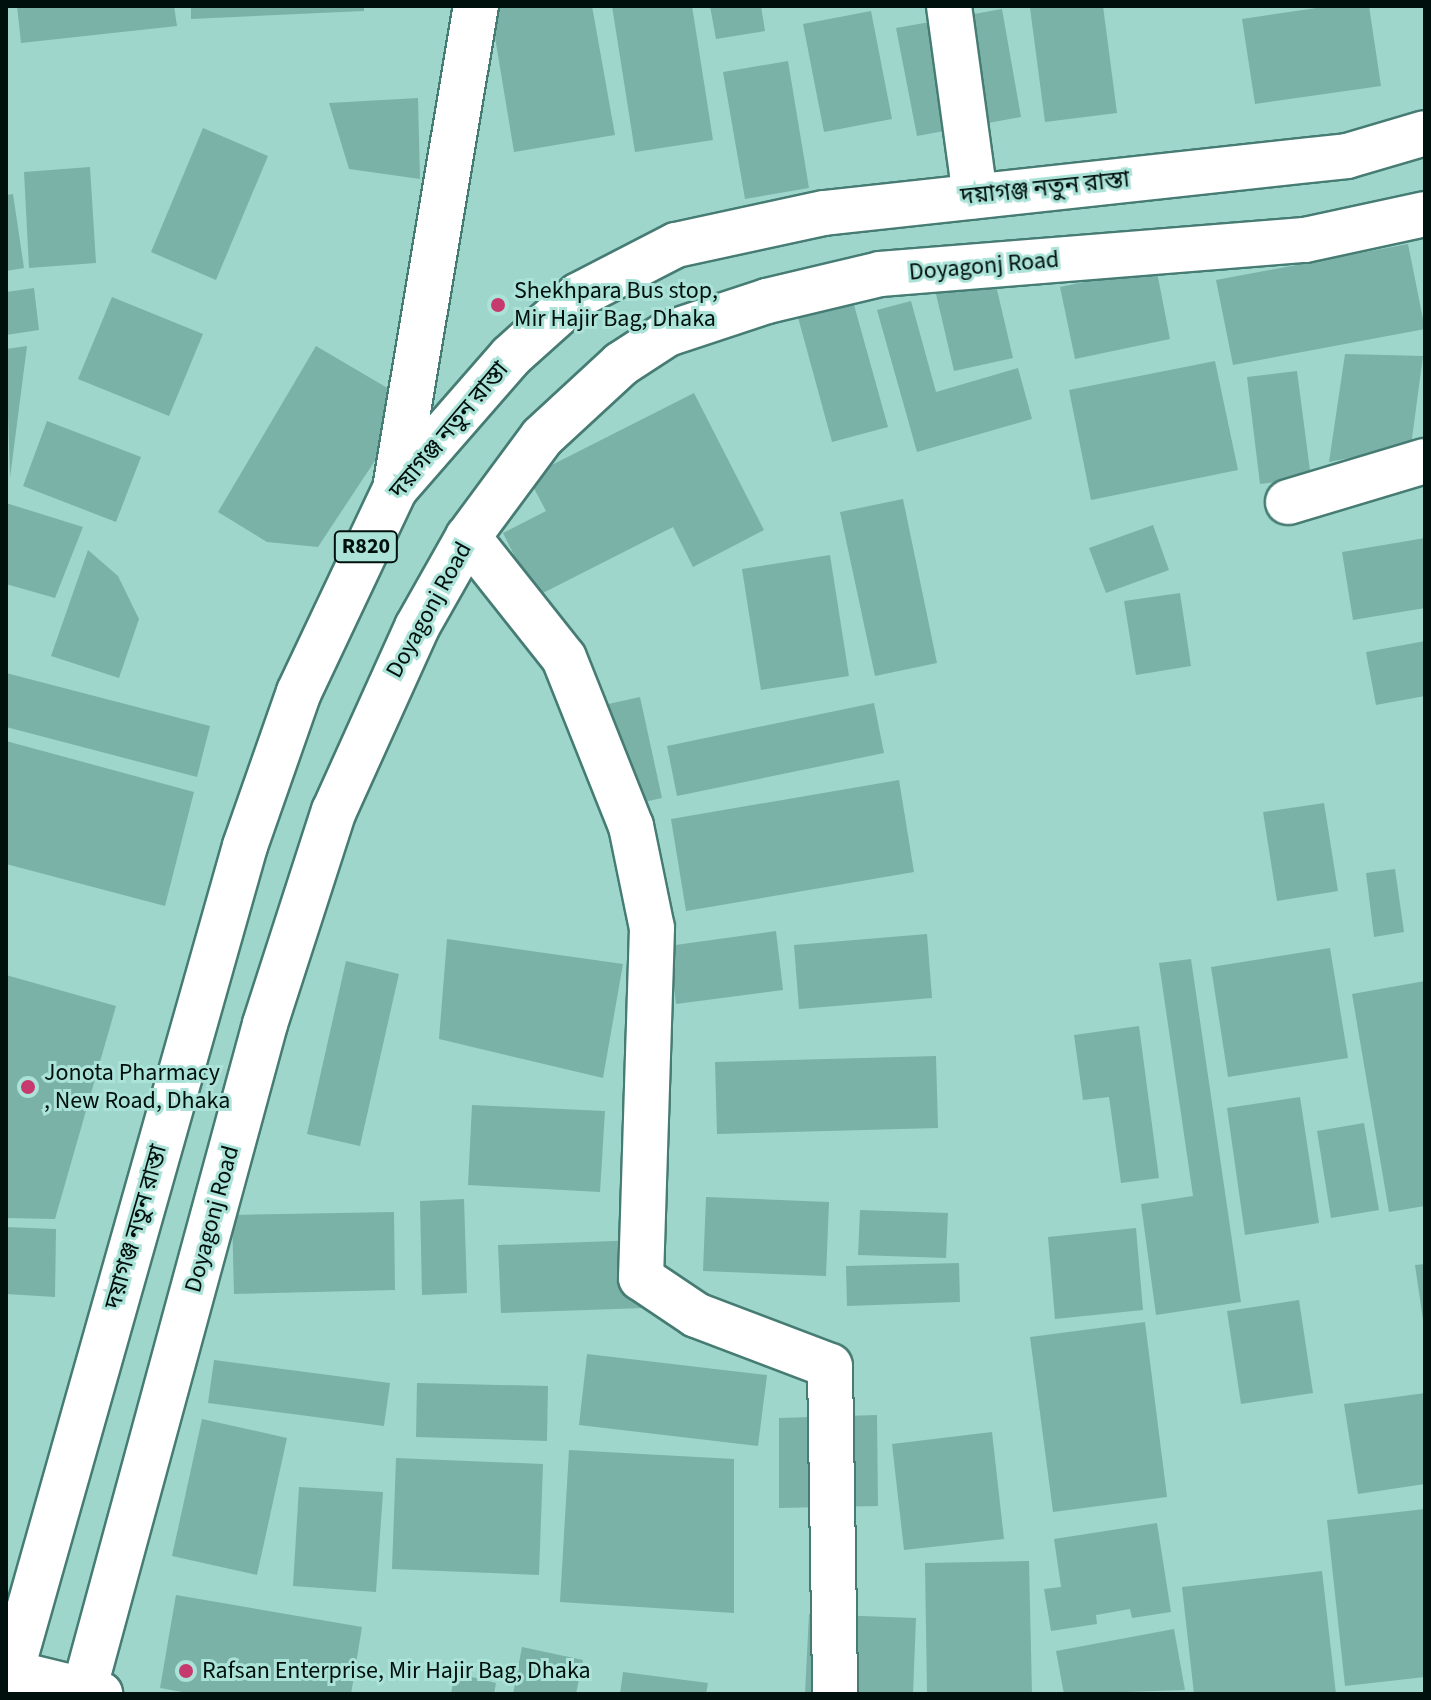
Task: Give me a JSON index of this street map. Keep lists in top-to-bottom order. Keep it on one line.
{"streets":{"main road":["দয়াগঞ্জ নতুন রাস্তা","Doyagonj Road","R820"]},"places":["Shekhpara Bus stop, Mir Hajir Bag, Dhaka","Jonota Pharmacy , New Road, Dhaka","Rafsan Enterprise, Mir Hajir Bag, Dhaka"]}
